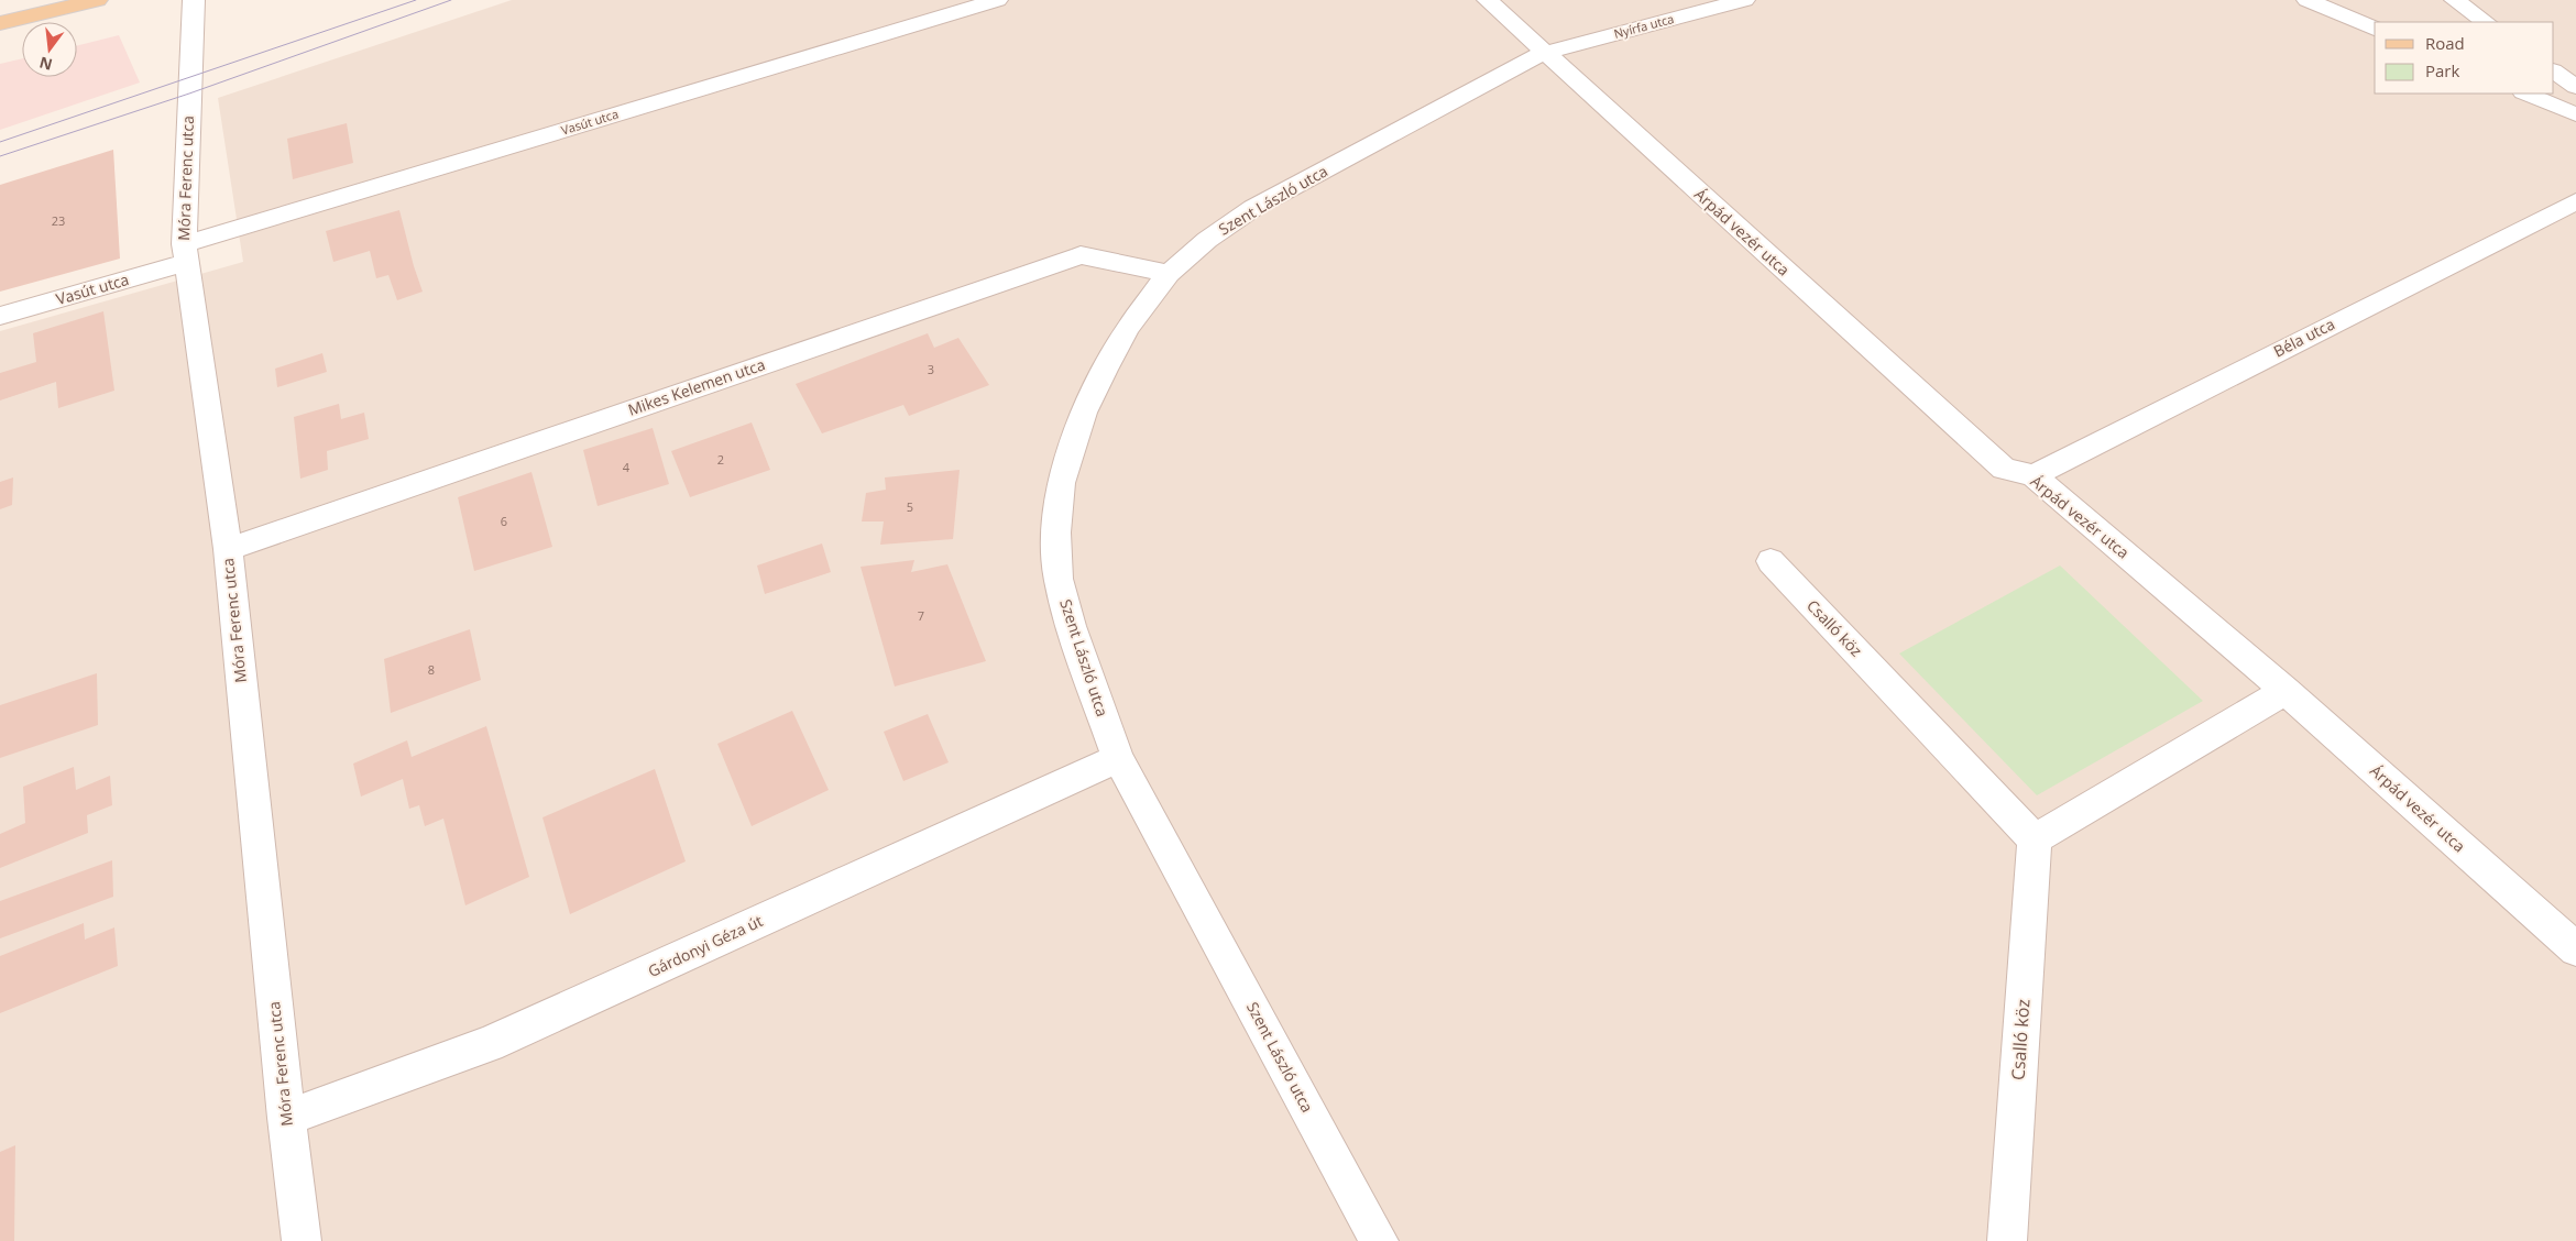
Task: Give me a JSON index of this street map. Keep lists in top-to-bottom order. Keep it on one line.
{"streets":{"street":["Nyírfa utca","Vasút utca","Móra Ferenc utca","Szent László utca","Árpád vezér utca","Béla utca","Mikes Kelemen utca","Csalló köz","Gárdonyi Géza út"]},"crossings":[["Nyírfa utca","Szent László utca"],["Nyírfa utca","Árpád vezér utca"],["Vasút utca","Móra Ferenc utca"],["Móra Ferenc utca","Mikes Kelemen utca"],["Móra Ferenc utca","Gárdonyi Géza út"],["Szent László utca","Árpád vezér utca"],["Szent László utca","Mikes Kelemen utca"],["Szent László utca","Gárdonyi Géza út"],["Árpád vezér utca","Béla utca"]],"house_numbers":["23","3","2","4","5","6","7","8"],"legend":["Road","Park"],"north":"bottom"}
